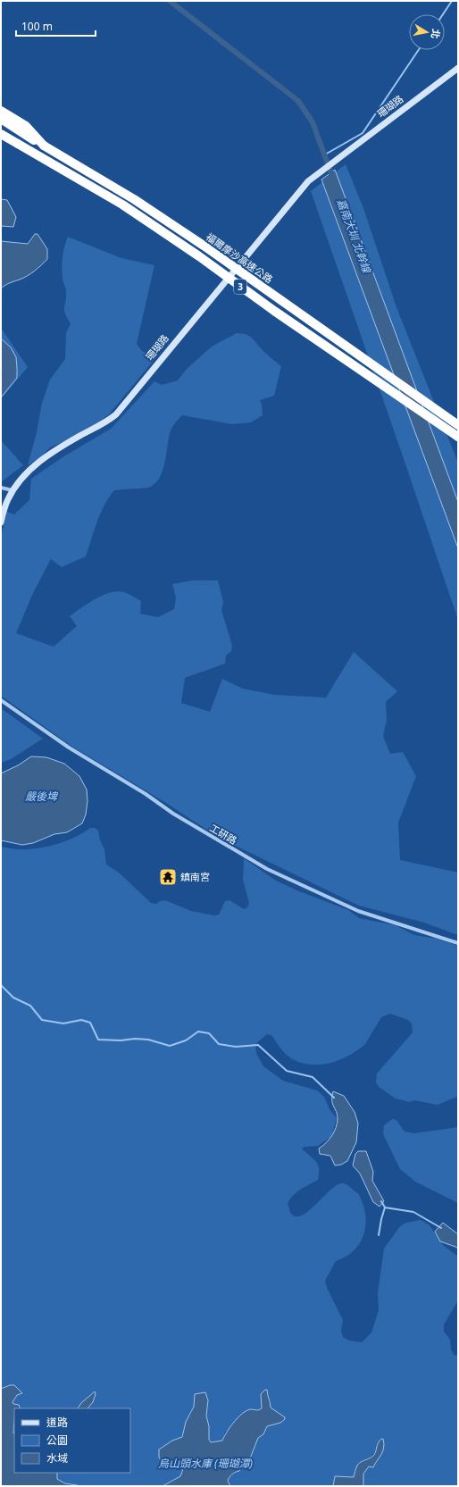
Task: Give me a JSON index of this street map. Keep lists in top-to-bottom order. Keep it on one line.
{"streets":{"highway":["福爾摩沙高速公路","3"],"street":["珊瑚路","工研路"]},"water":["嘉南大圳 北幹線","嚴後埤","烏山頭水庫 (珊瑚潭)"],"places":{"temple":["鎮南宮"]},"legend":["道路","公園","水域"],"scale_bar":"100 m","north":"right"}
